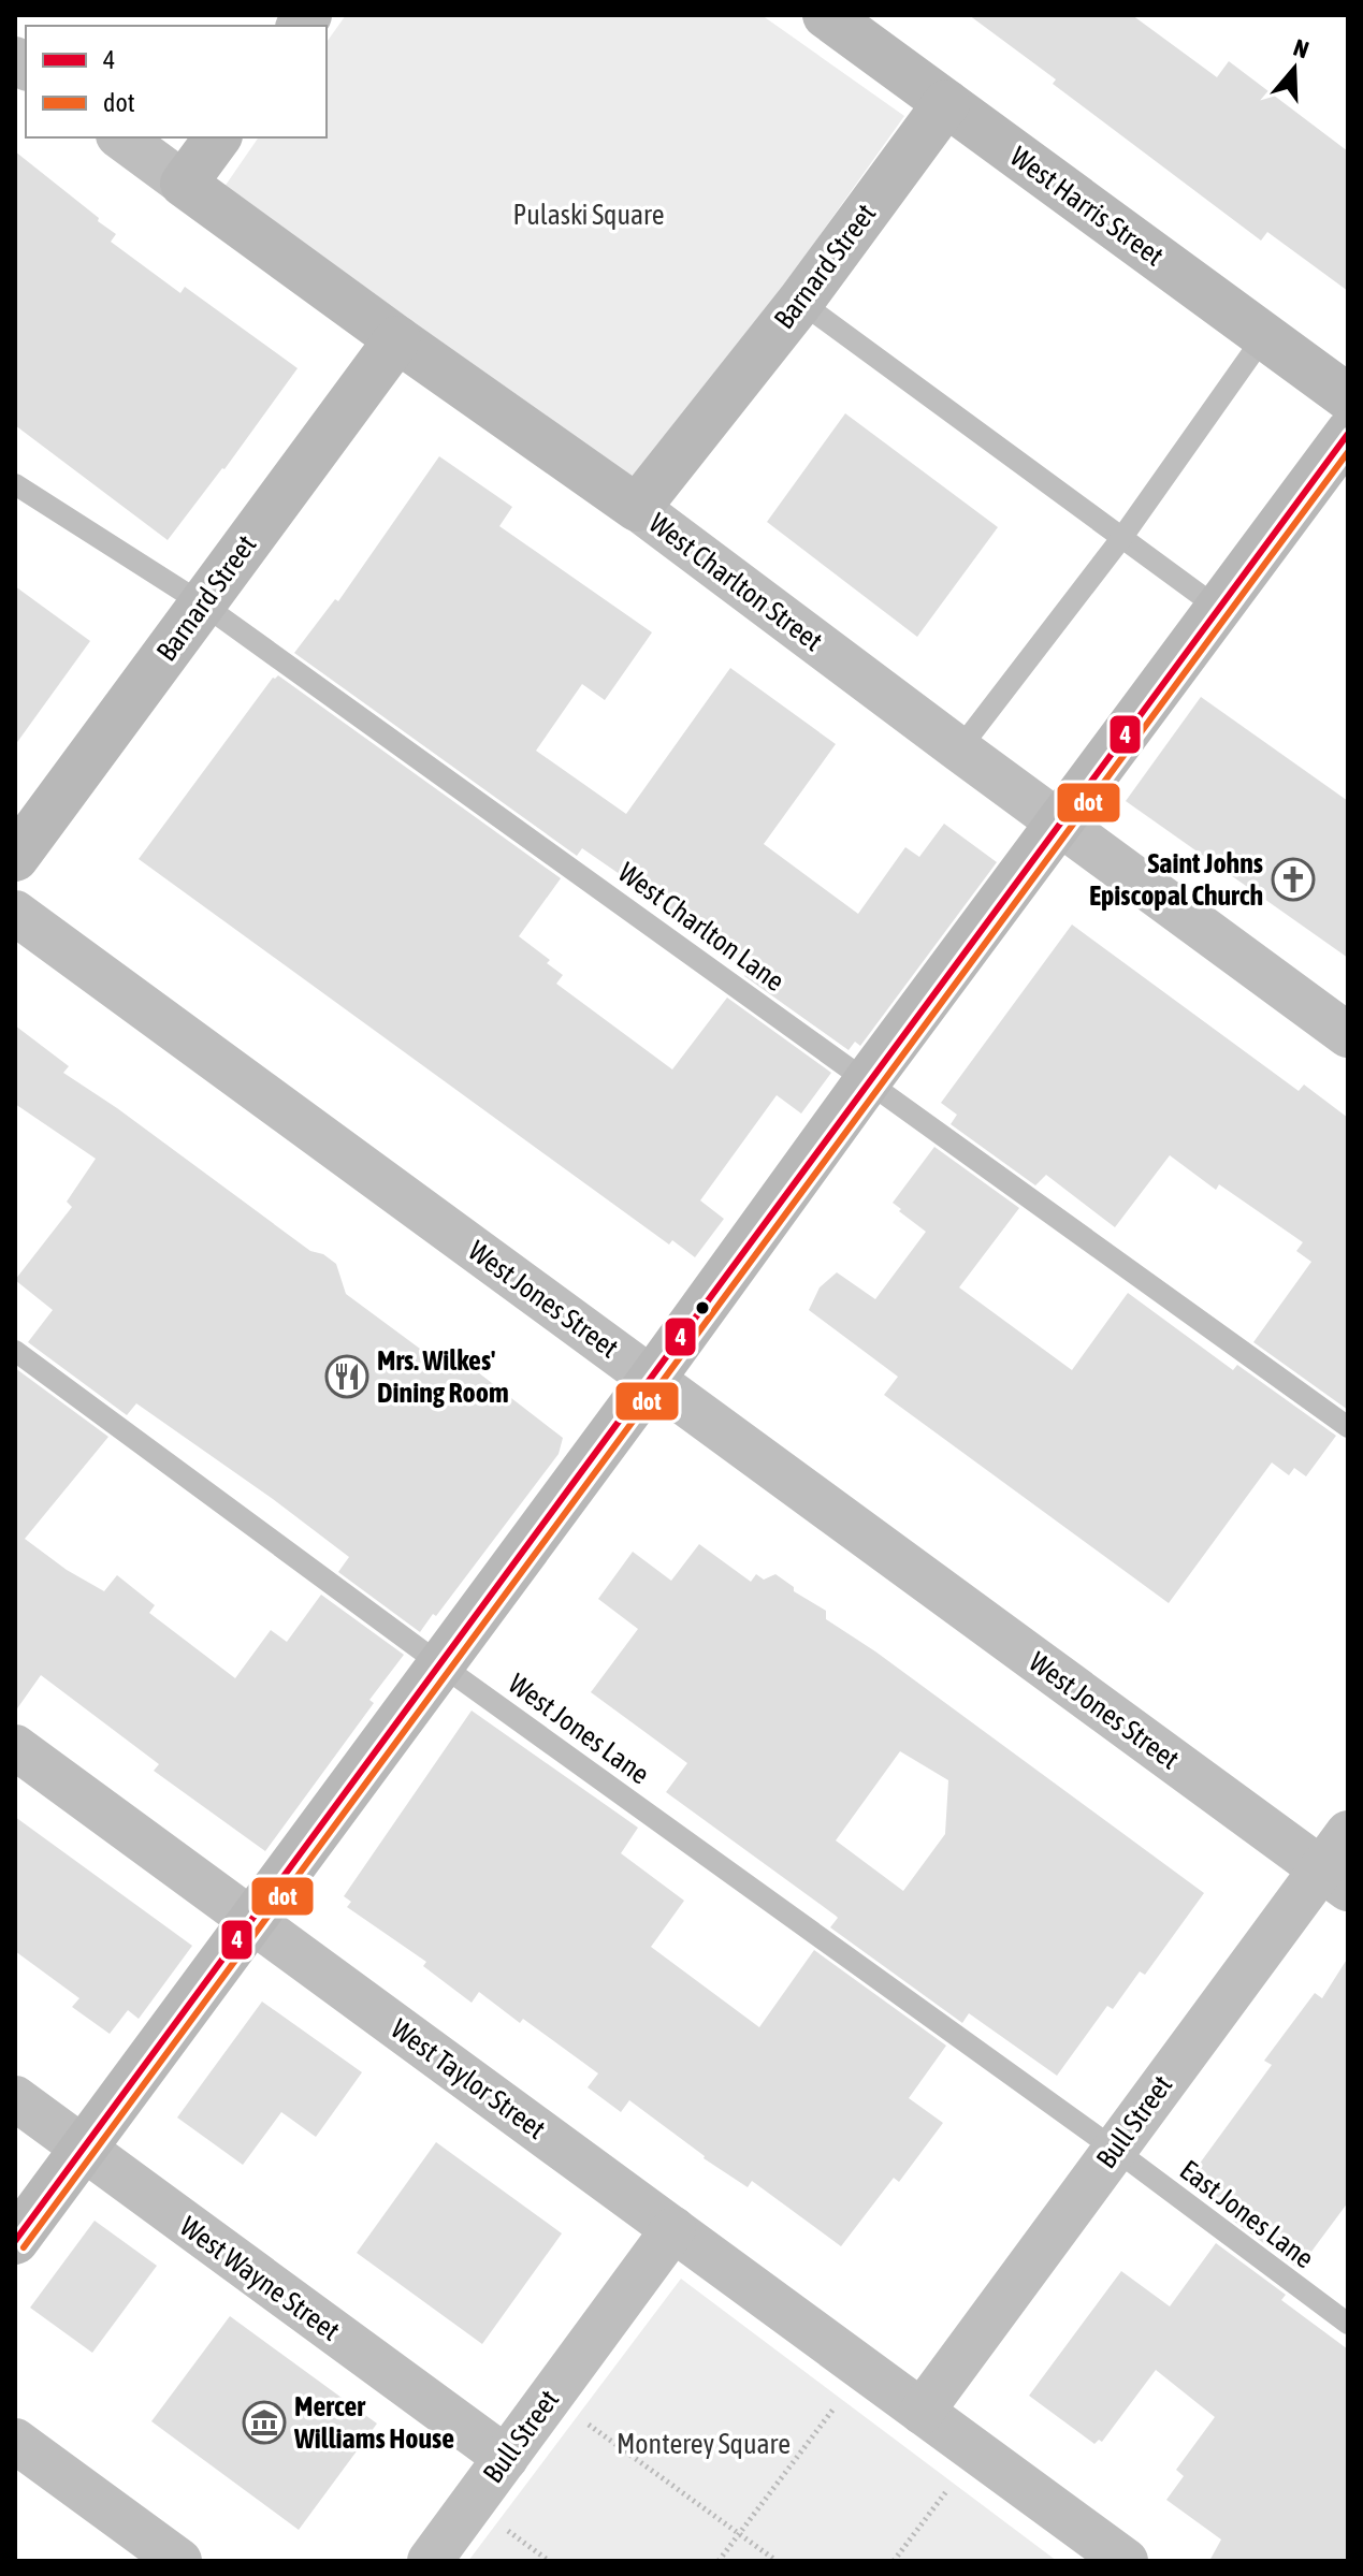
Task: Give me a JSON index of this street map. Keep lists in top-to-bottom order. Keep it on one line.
{"streets":{"street":["West Harris Street","Barnard Street","West Charlton Street","West Jones Street","West Taylor Street","Bull Street","West Wayne Street"],"lane":["West Charlton Lane","West Jones Lane","East Jones Lane"]},"crossings":[["West Harris Street","Barnard Street"],["Barnard Street","West Charlton Street"],["Barnard Street","West Charlton Lane"],["West Jones Street","Bull Street"],["West Jones Lane","Bull Street"],["West Jones Lane","East Jones Lane"],["West Taylor Street","Bull Street"],["Bull Street","East Jones Lane"],["Bull Street","West Wayne Street"]],"parks":["Pulaski Square","Monterey Square"],"places":{"church":["Saint Johns Episcopal Church"],"restaurant":["Mrs. Wilkes' Dining Room"],"museum":["Mercer Williams House"]},"lines":["transit line 4","transit line dot"],"legend":["4","dot"],"north":"top"}
